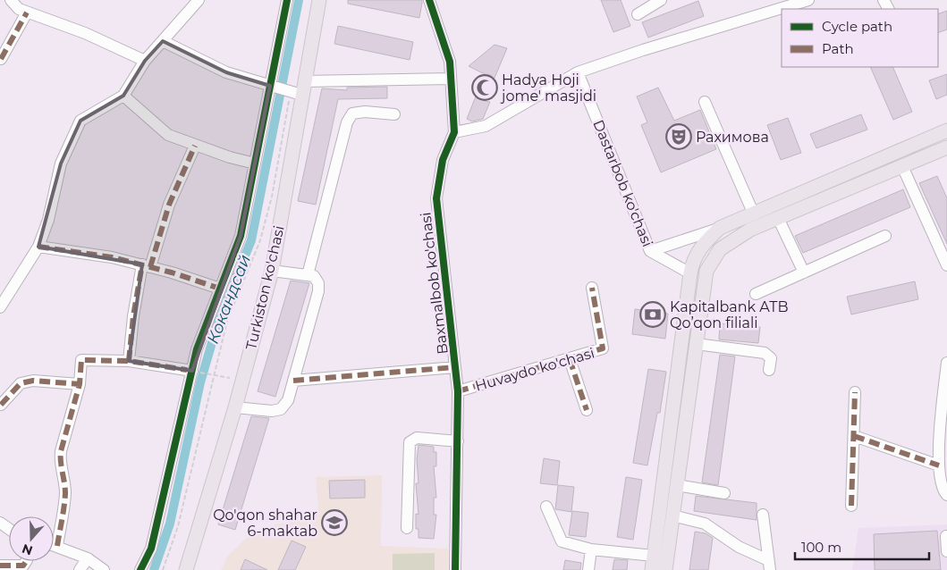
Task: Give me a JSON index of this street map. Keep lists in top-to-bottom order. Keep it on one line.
{"streets":{"main road":["Turkiston ko'chasi"],"street":["Dastarbob ko'chasi","Baxmalbob ko'chasi","Huvaydo ko'chasi"]},"crossings":[["Baxmalbob ko'chasi","Huvaydo ko'chasi"]],"water":["Кокандсай"],"places":{"mosque":["Hadya Hoji jome' masjidi"],"theatre":["Рахимова"],"bank":["Kapitalbank ATB Qo’qon filiali"],"school or university":["Qo'qon shahar 6-maktab"]},"legend":["Cycle path","Path"],"scale_bar":"100 m","north":"bottom"}
